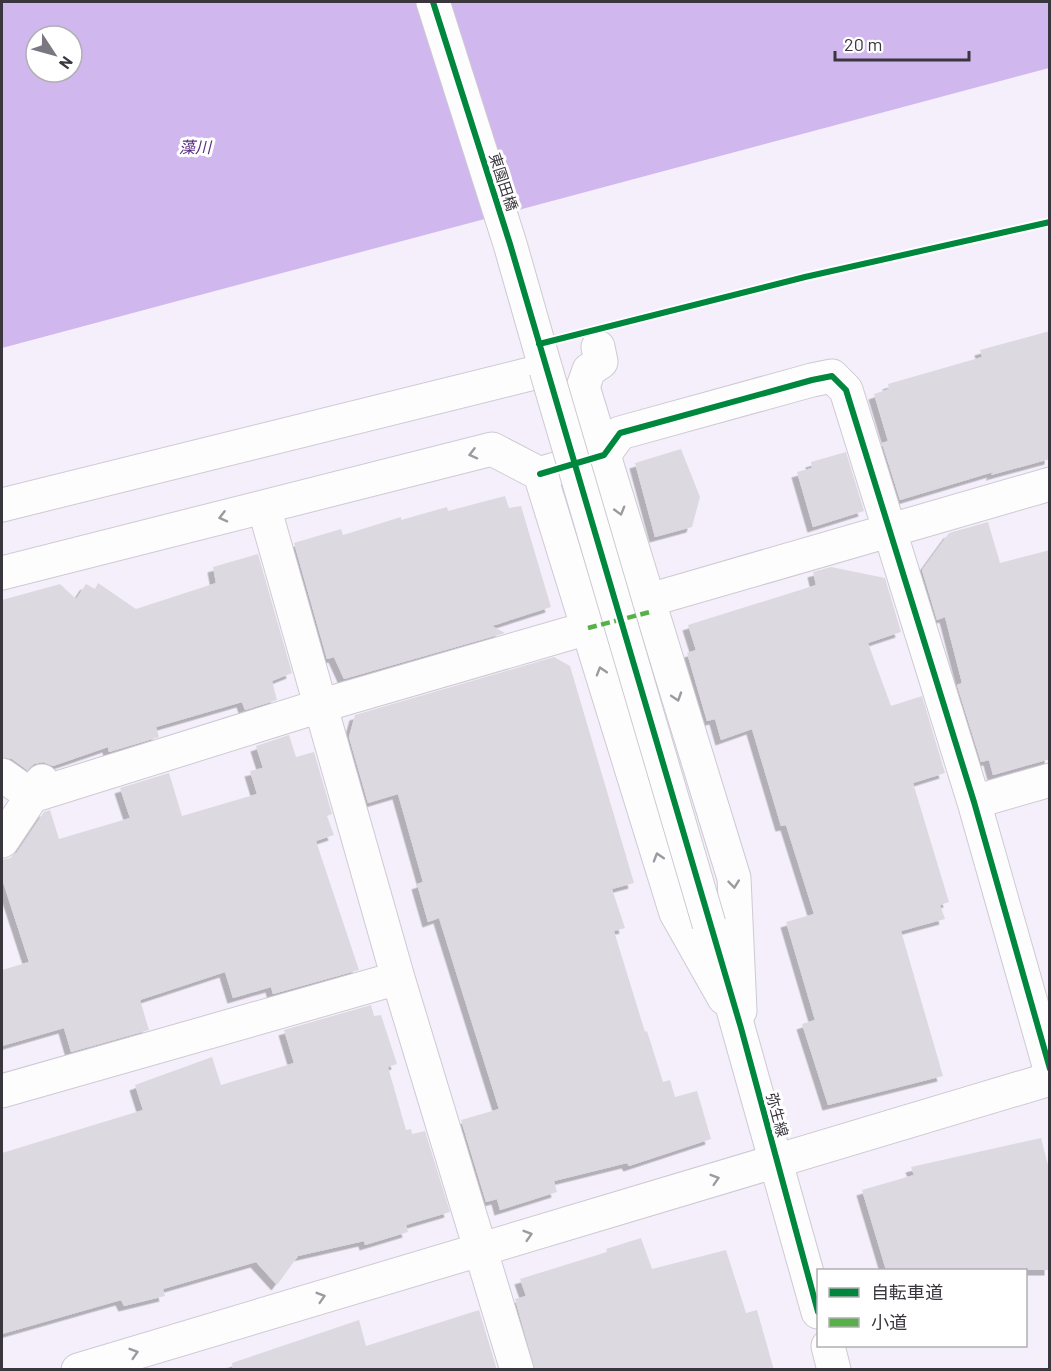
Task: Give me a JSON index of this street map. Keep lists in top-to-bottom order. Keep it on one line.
{"streets":{"street":["東園田橋","弥生線"]},"crossings":[["東園田橋","弥生線"]],"water":["藻川"],"legend":["自転車道","小道"],"scale_bar":"20 m","north":"bottom right"}
